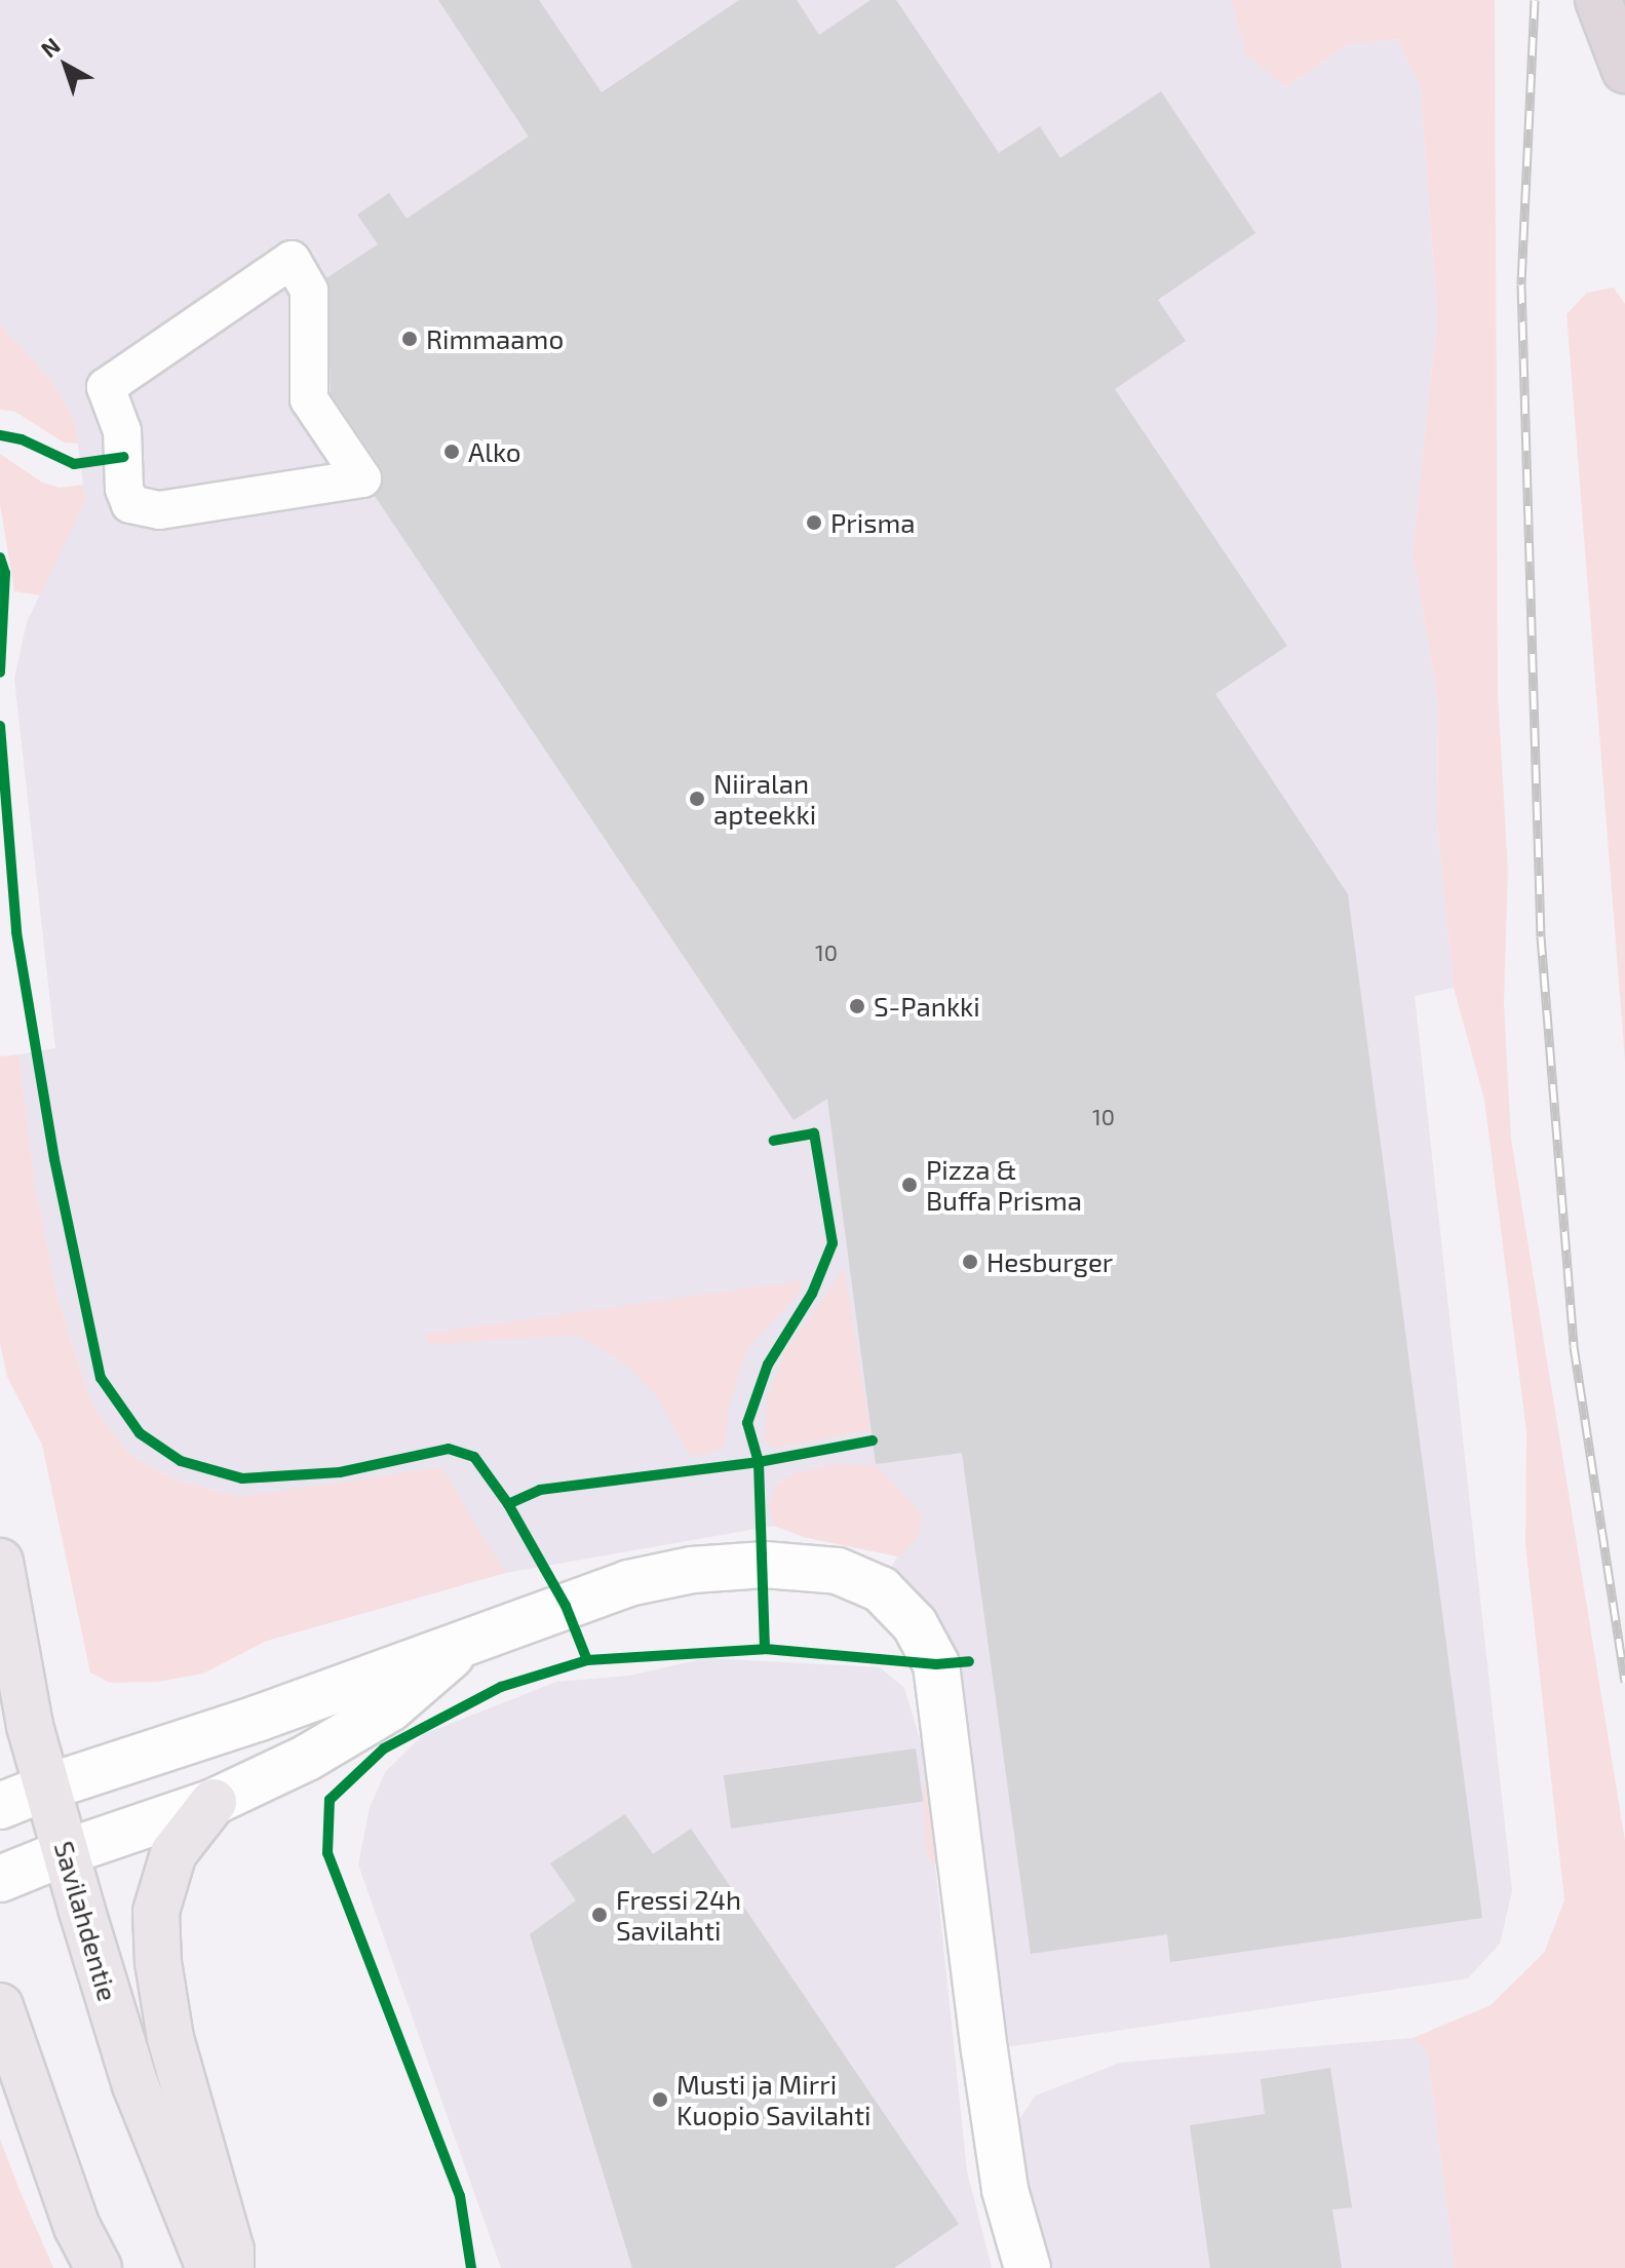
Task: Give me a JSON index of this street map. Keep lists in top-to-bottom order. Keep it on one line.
{"streets":{"main road":["Savilahdentie"]},"places":["Rimmaamo","Alko","Prisma","Niiralan apteekki","S-Pankki","Pizza & Buffa Prisma","Hesburger","Fressi 24h Savilahti","Musti ja Mirri Kuopio Savilahti"],"house_numbers":["10","10"],"north":"top left"}
